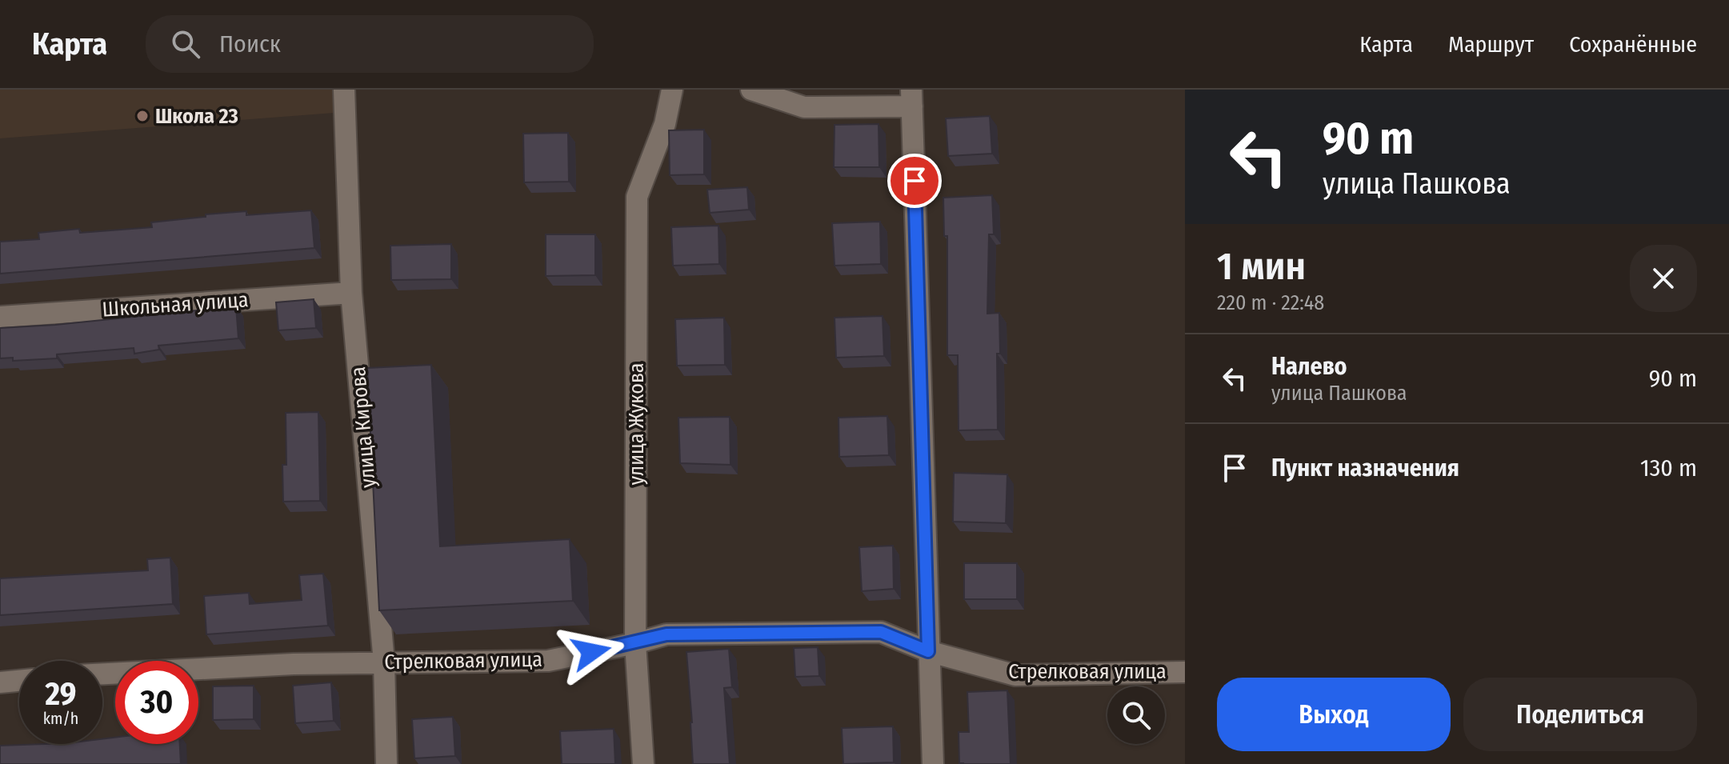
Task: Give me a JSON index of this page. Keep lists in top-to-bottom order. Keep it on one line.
{"streets":{"street":["Школьная улица","улица Жукова","улица Кирова","Стрелковая улица"]},"crossings":[["Школьная улица","улица Кирова"],["улица Жукова","Стрелковая улица"],["улица Кирова","Стрелковая улица"]],"places":["Школа 23"],"page":{"header":"Карта","search":"Поиск","nav":["Карта","Маршрут","Сохранённые"],"turn":["90 m","улица Пашкова"],"heading":["1 мин","220 m · 22:48"],"list":[{"name":"Налево","note":"улица Пашкова","value":"90 m"},{"name":"Пункт назначения","value":"130 m"}],"speed":"29 km/h","limit":"30","buttons":["Выход","Поделиться"]}}
